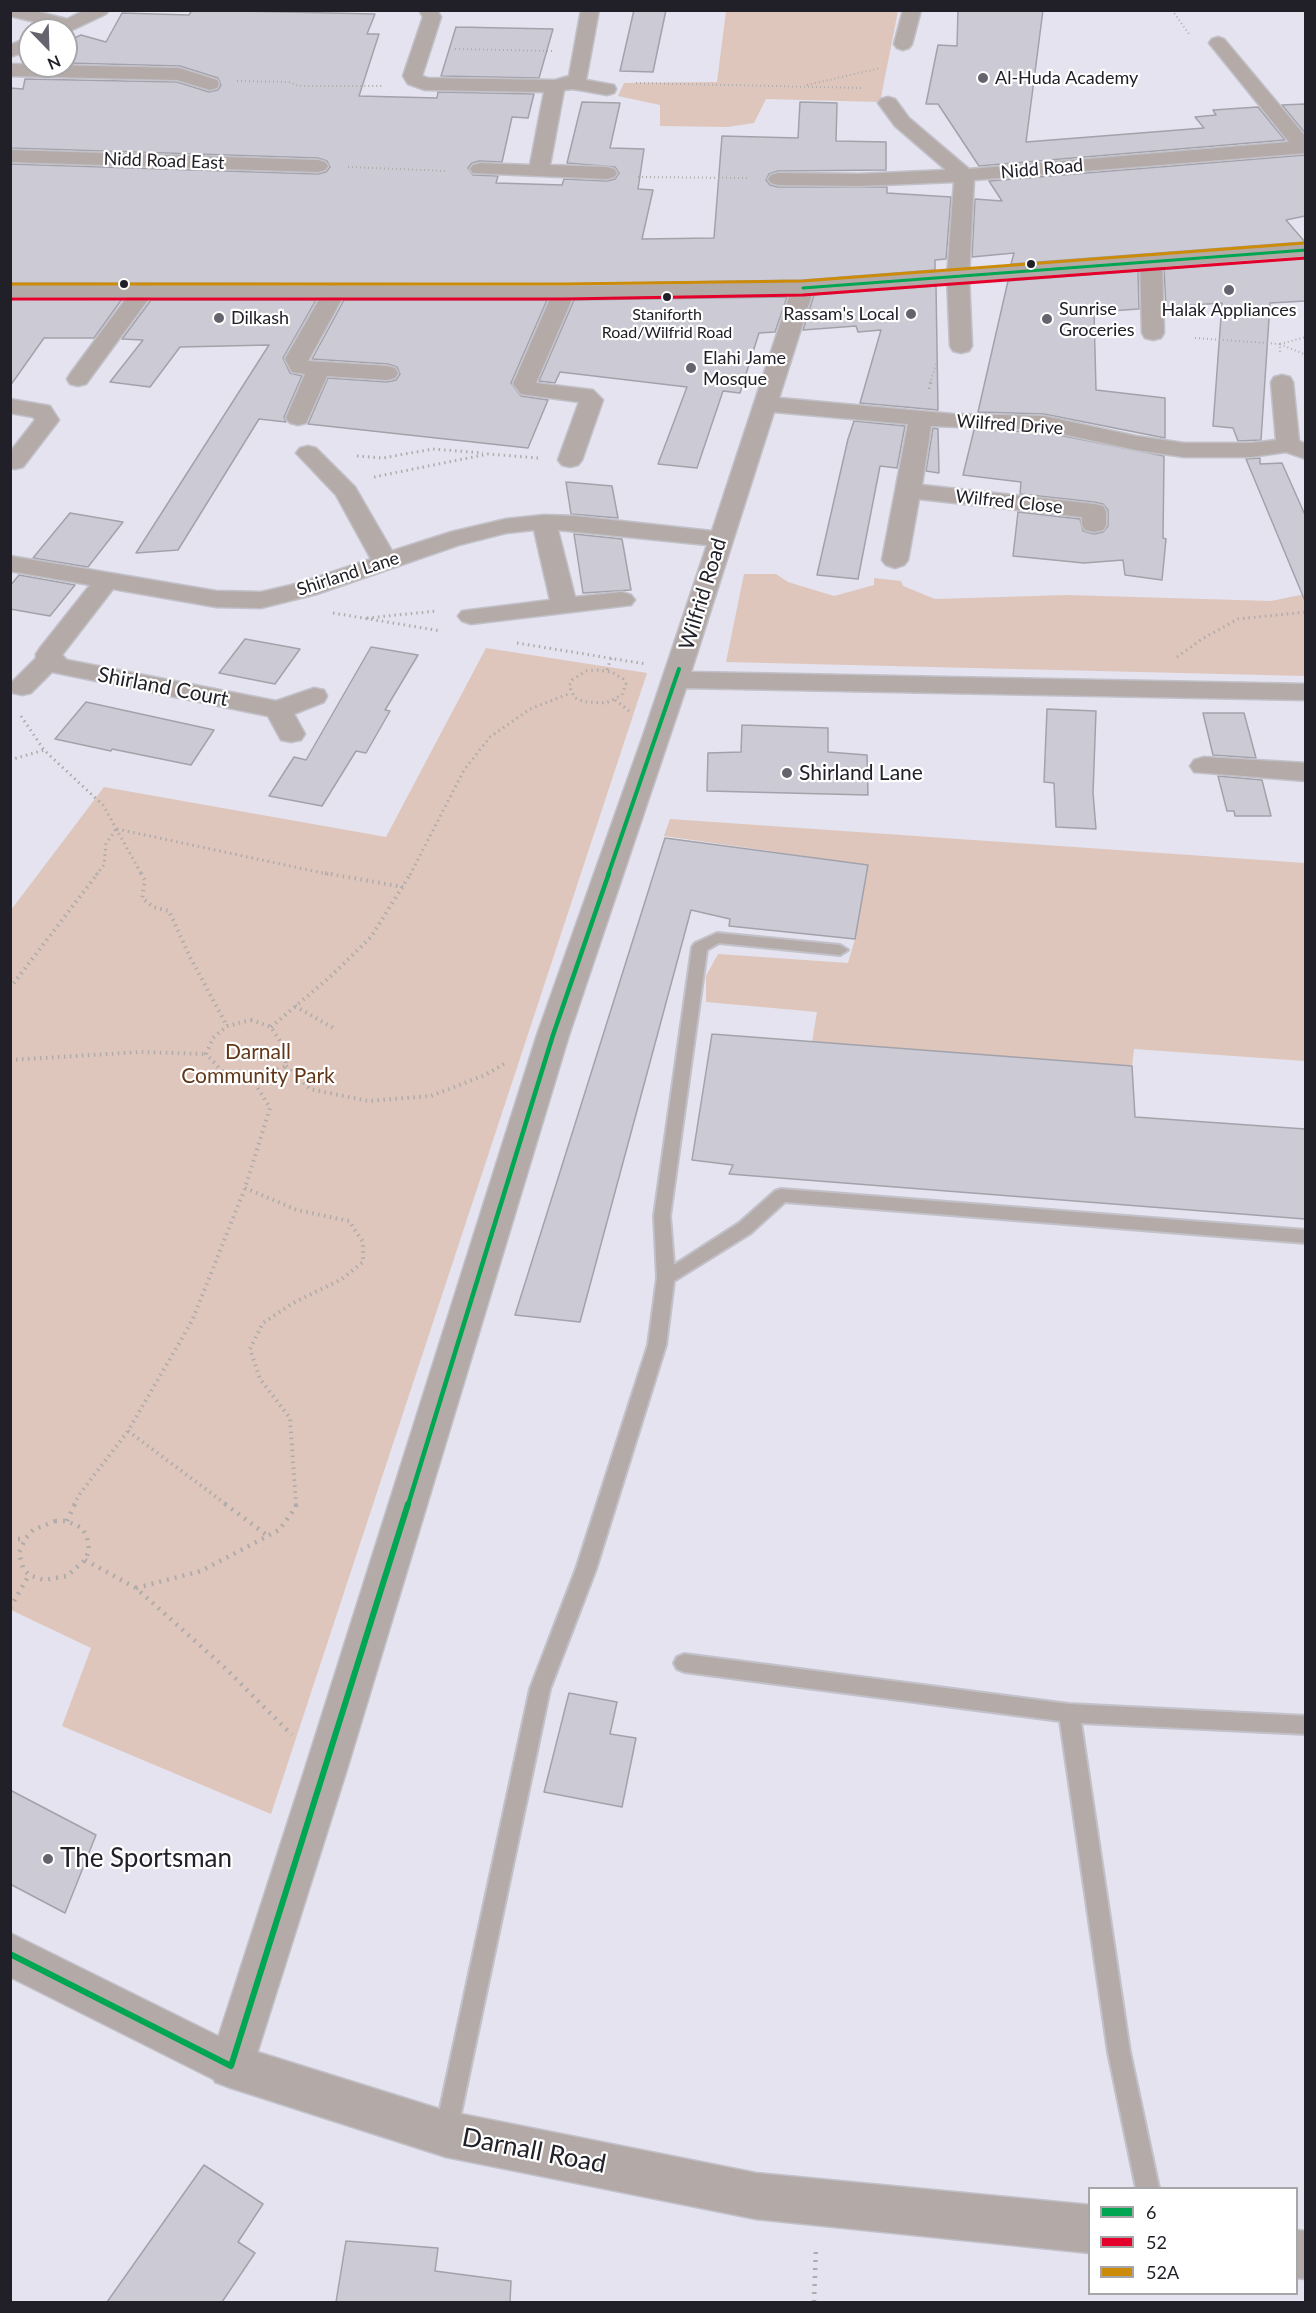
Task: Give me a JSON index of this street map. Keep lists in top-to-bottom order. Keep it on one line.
{"streets":{"main road":["Darnall Road"],"street":["Nidd Road East","Nidd Road","Wilfred Drive","Wilfred Close","Shirland Lane","Wilfrid Road","Shirland Court"]},"crossings":[["Wilfred Drive","Wilfrid Road"],["Shirland Lane","Wilfrid Road"],["Wilfrid Road","Darnall Road"]],"parks":["Darnall Community Park"],"places":["Al-Huda Academy","Halak Appliances","Staniforth Road/Wilfrid Road","Rassam's Local","Dilkash","Sunrise Groceries","Elahi Jame Mosque","Shirland Lane","The Sportsman"],"lines":["transit line 52A","transit line 6","transit line 52"],"legend":["6","52","52A"],"north":"bottom right"}
